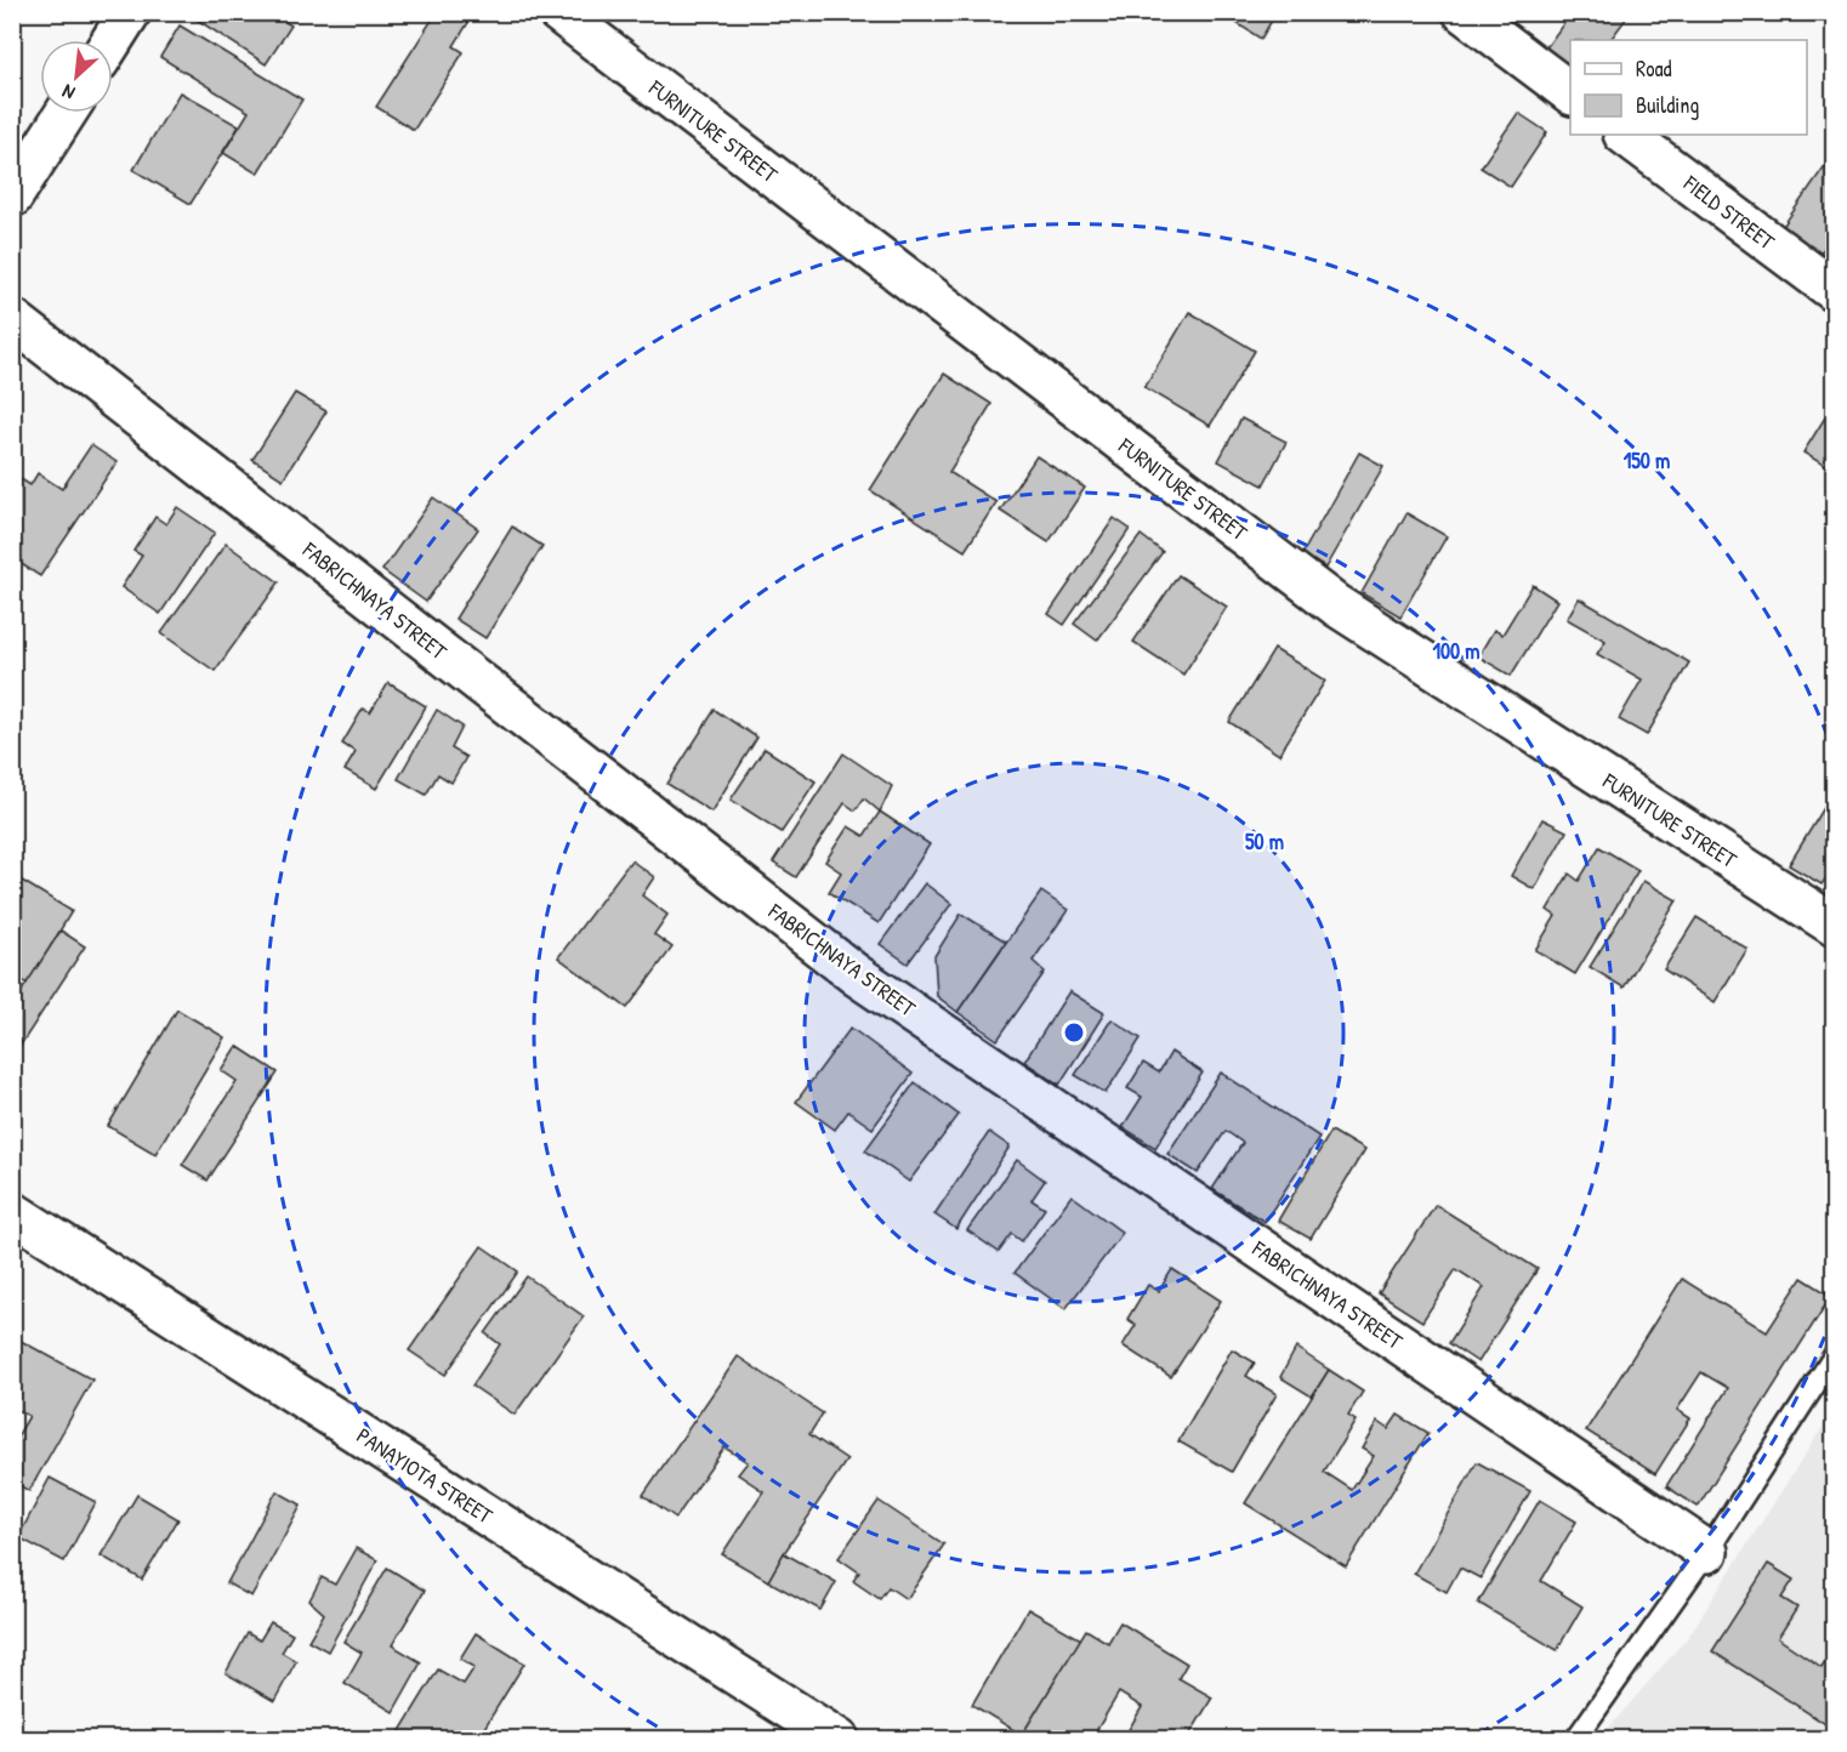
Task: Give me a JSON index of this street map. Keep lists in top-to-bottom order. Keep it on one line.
{"streets":{"street":["FURNITURE STREET","FIELD STREET","FABRICHNAYA STREET","PANAYIOTA STREET"]},"legend":["Road","Building"],"north":"bottom left","rings":["150 m","100 m","50 m"]}
